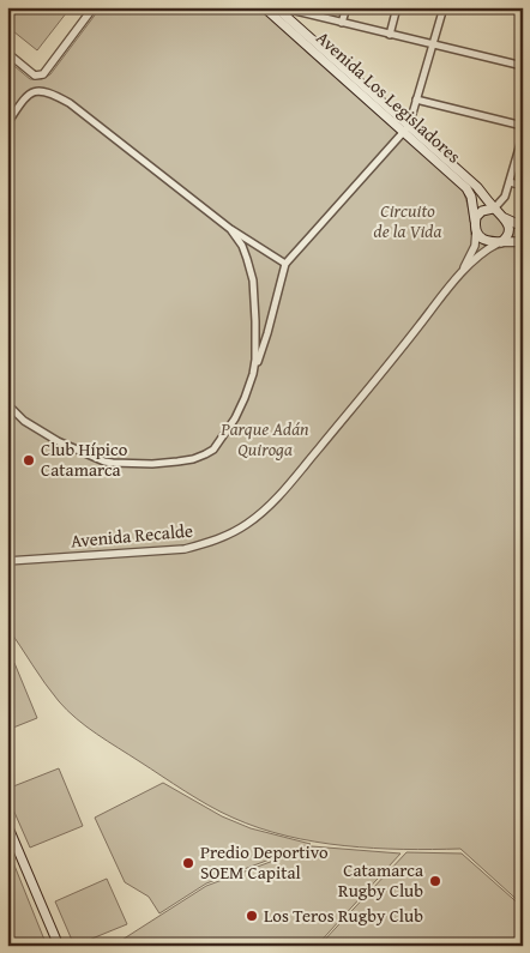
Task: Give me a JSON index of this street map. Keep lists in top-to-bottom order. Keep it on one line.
{"streets":{"main road":["Avenida Los Legisladores"],"street":["Avenida Recalde"]},"crossings":[["Avenida Los Legisladores","Avenida Recalde"]],"parks":["Circuito de la Vida","Parque Adán Quiroga"],"places":["Club Hípico Catamarca","Predio Deportivo SOEM Capital","Catamarca Rugby Club","Los Teros Rugby Club"]}
